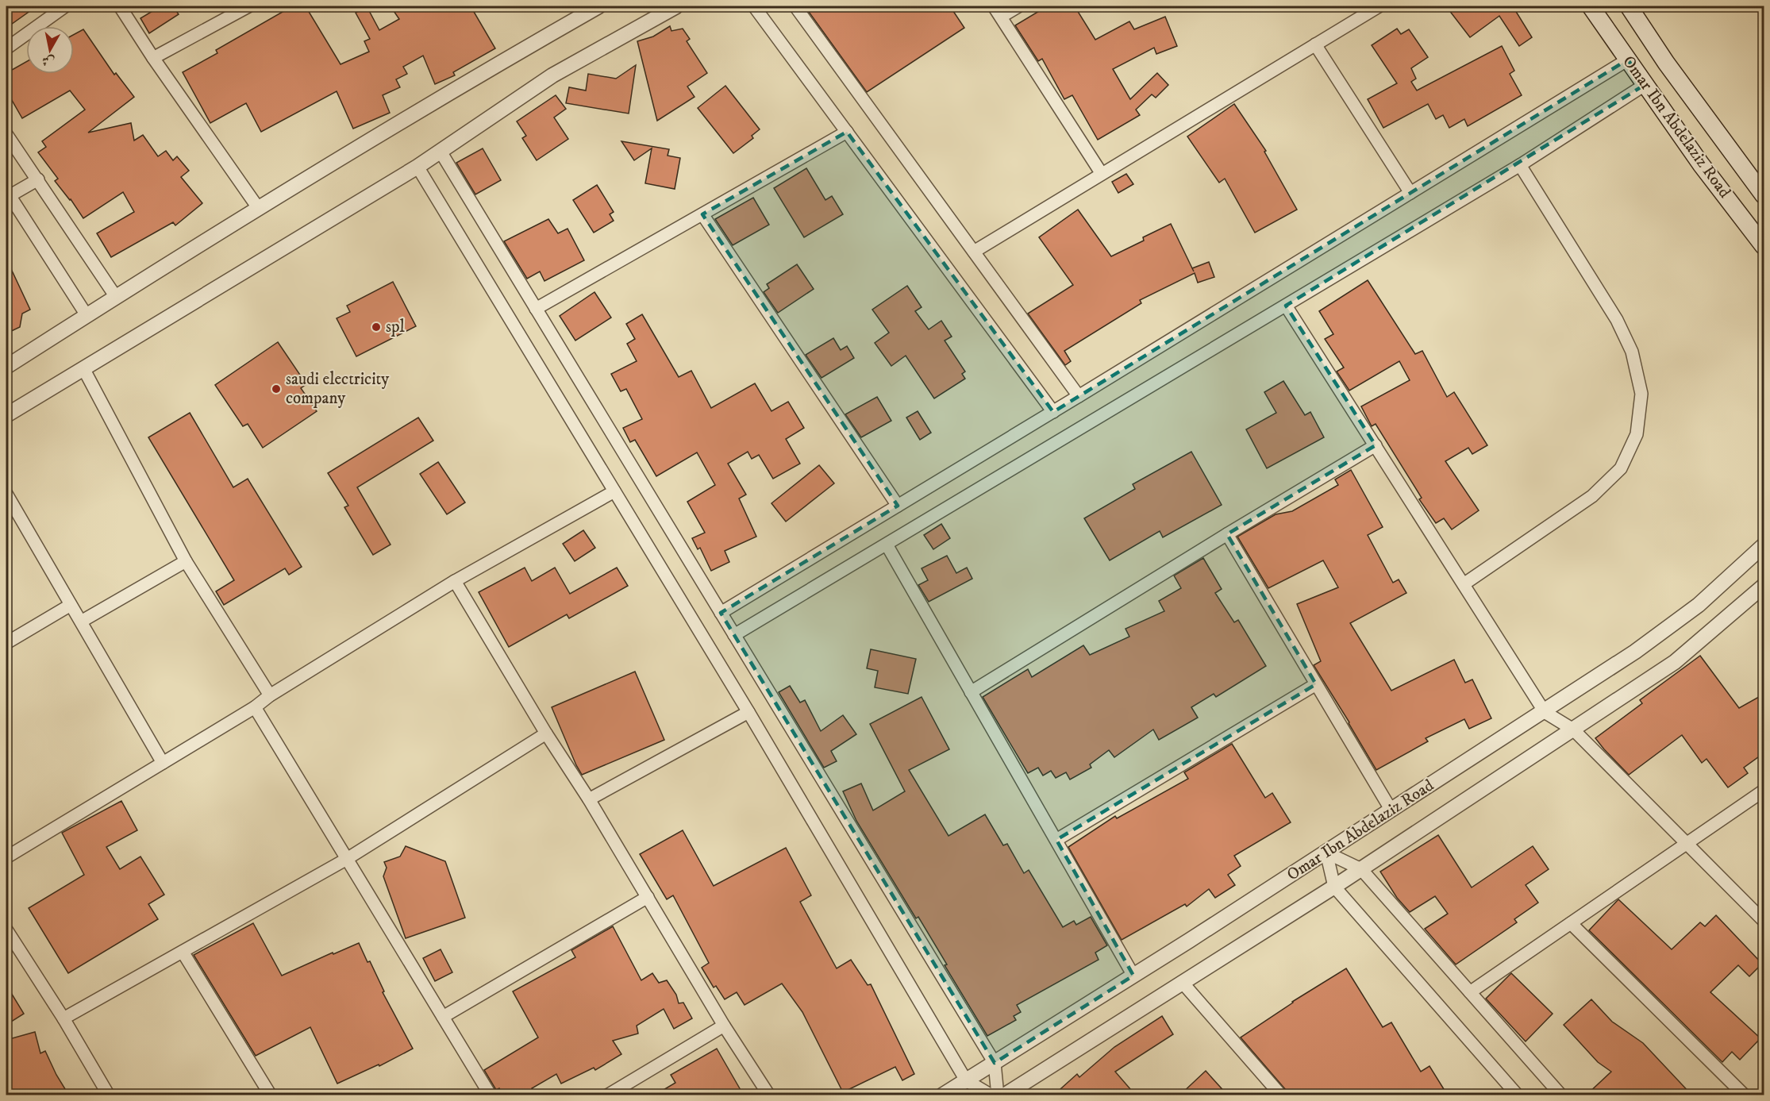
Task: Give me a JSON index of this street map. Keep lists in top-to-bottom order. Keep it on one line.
{"streets":{"main road":["Omar Ibn Abdelaziz Road"]},"places":["spl","saudi electricity company"],"north":"bottom"}
